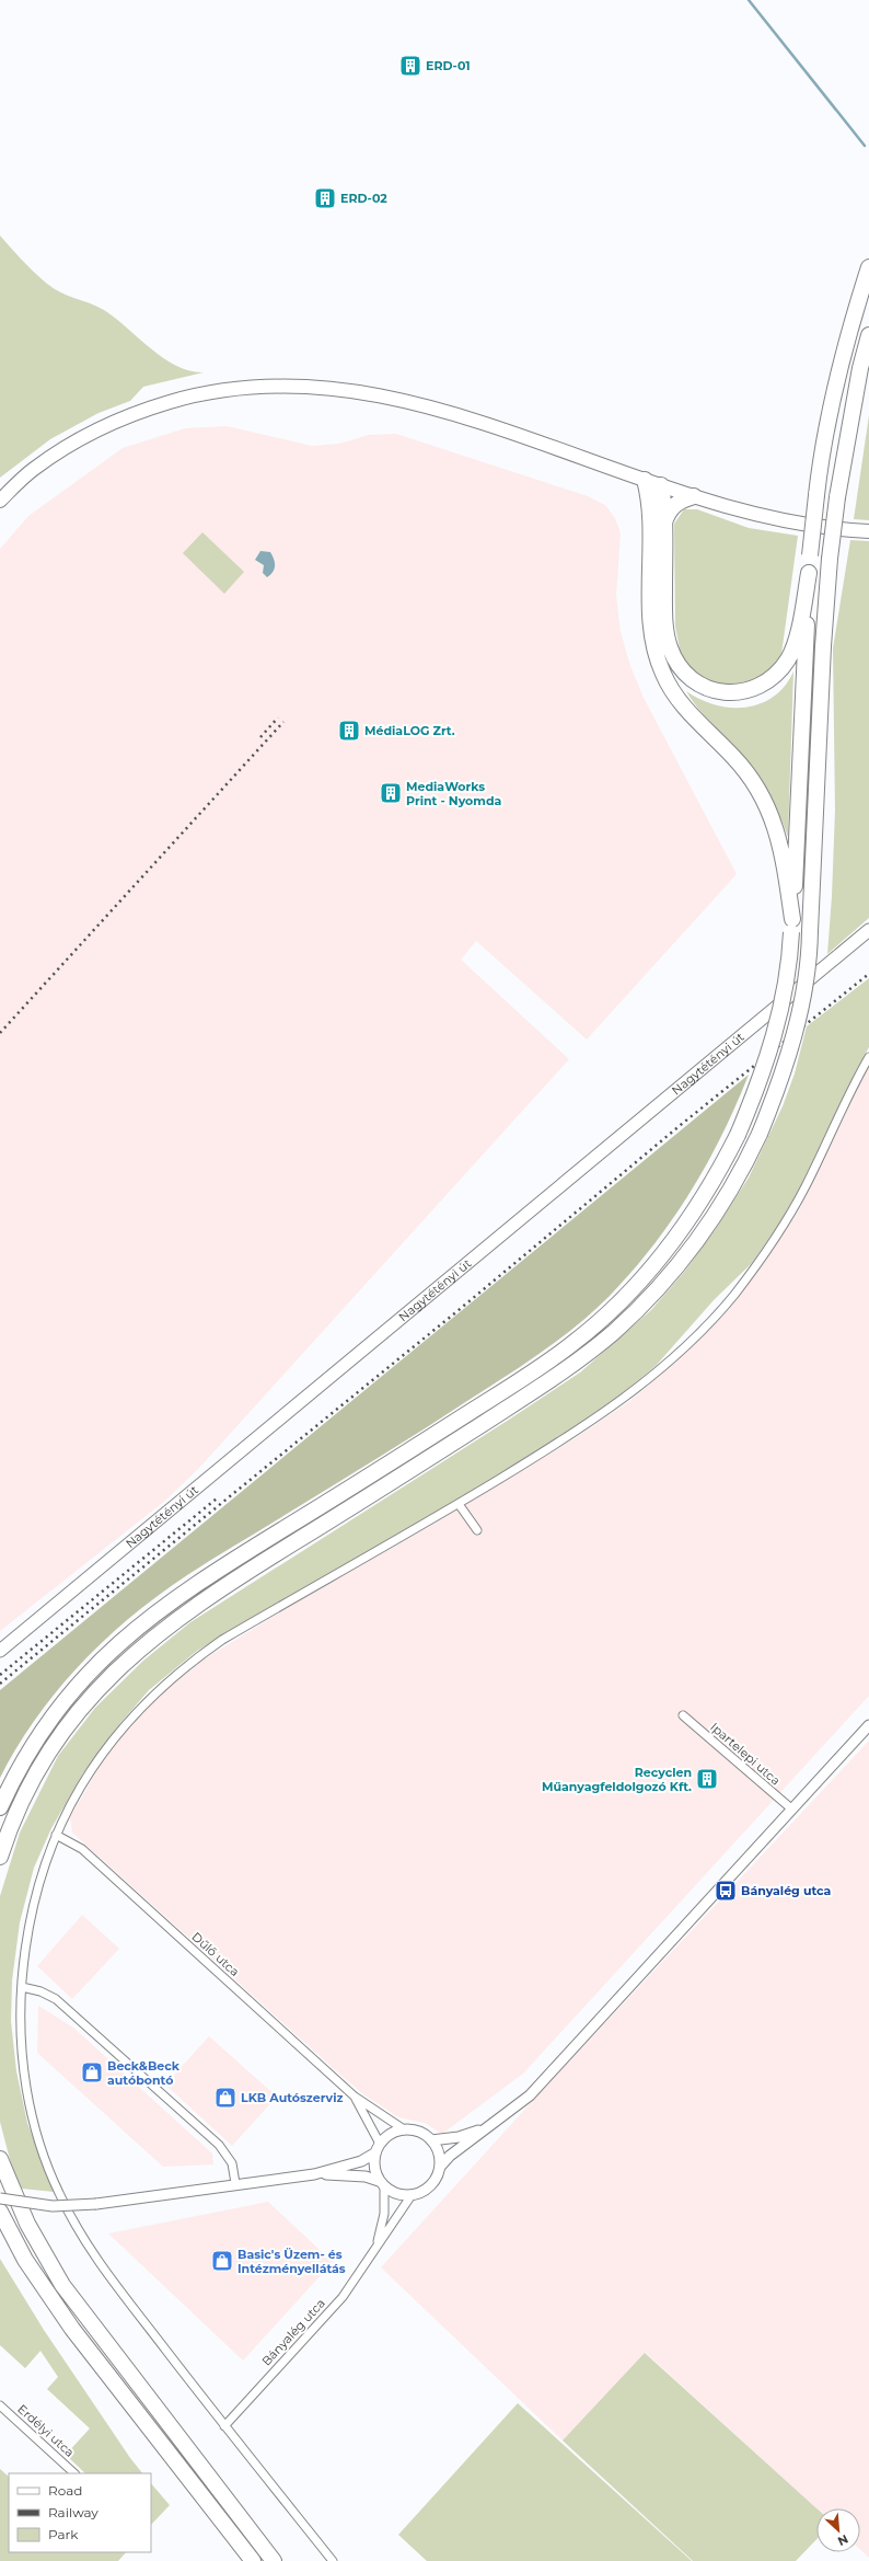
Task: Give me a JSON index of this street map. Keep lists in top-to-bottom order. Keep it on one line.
{"streets":{"main road":["Nagytétényi út"],"street":["Ipartelepi utca","Dűlő utca","Bányalég utca","Erdélyi utca"]},"crossings":[["Ipartelepi utca","Bányalég utca"],["Dűlő utca","Bányalég utca"]],"places":{"building":["ERD-01","ERD-02","MédiaLOG Zrt.","MediaWorks Print - Nyomda","Recyclen Műanyagfeldolgozó Kft."],"bus stop":["Bányalég utca"],"shop":["Beck&Beck autóbontó","LKB Autószerviz","Basic's Üzem- és Intézményellátás"]},"legend":["Road","Railway","Park"],"north":"bottom right"}
